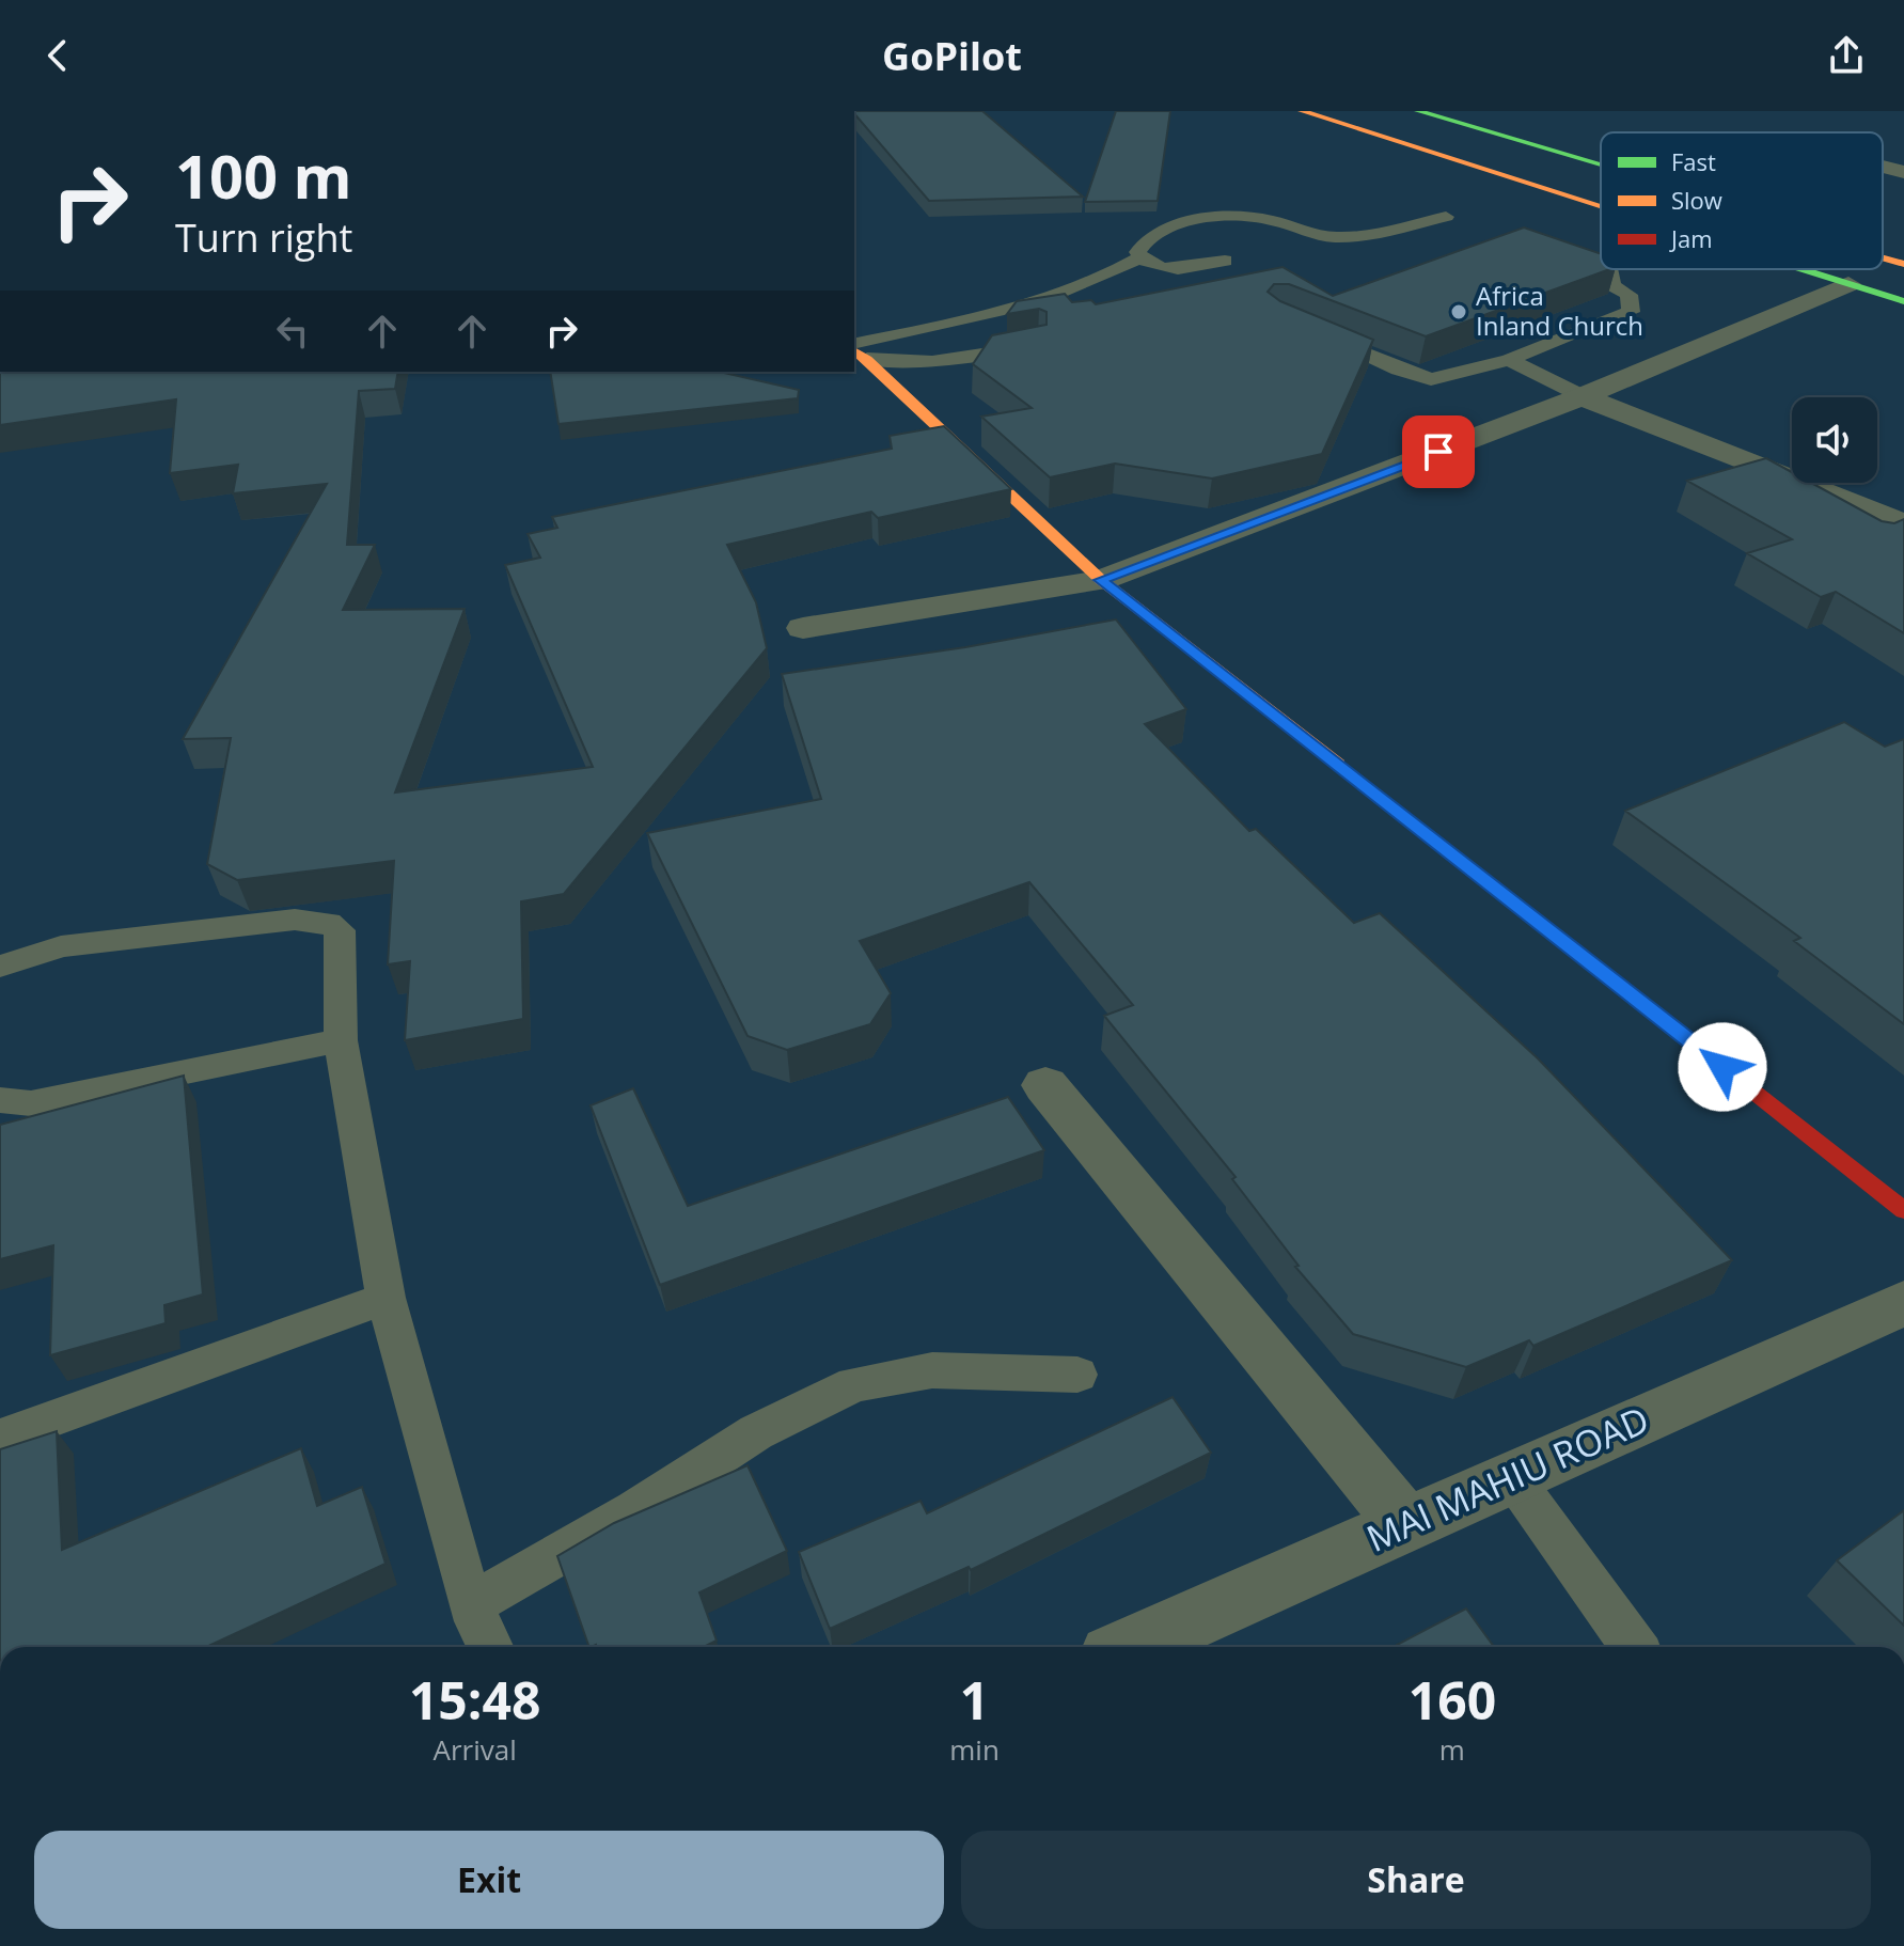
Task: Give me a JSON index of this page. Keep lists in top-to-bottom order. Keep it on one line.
{"streets":{"street":["MAI MAHIU ROAD"]},"places":["Africa Inland Church"],"legend":["Fast","Slow","Jam"],"page":{"header":"GoPilot","turn":["100 m","Turn right"],"eta":["15:48","Arrival","1","min","160","m"],"buttons":["Exit","Share"]}}
